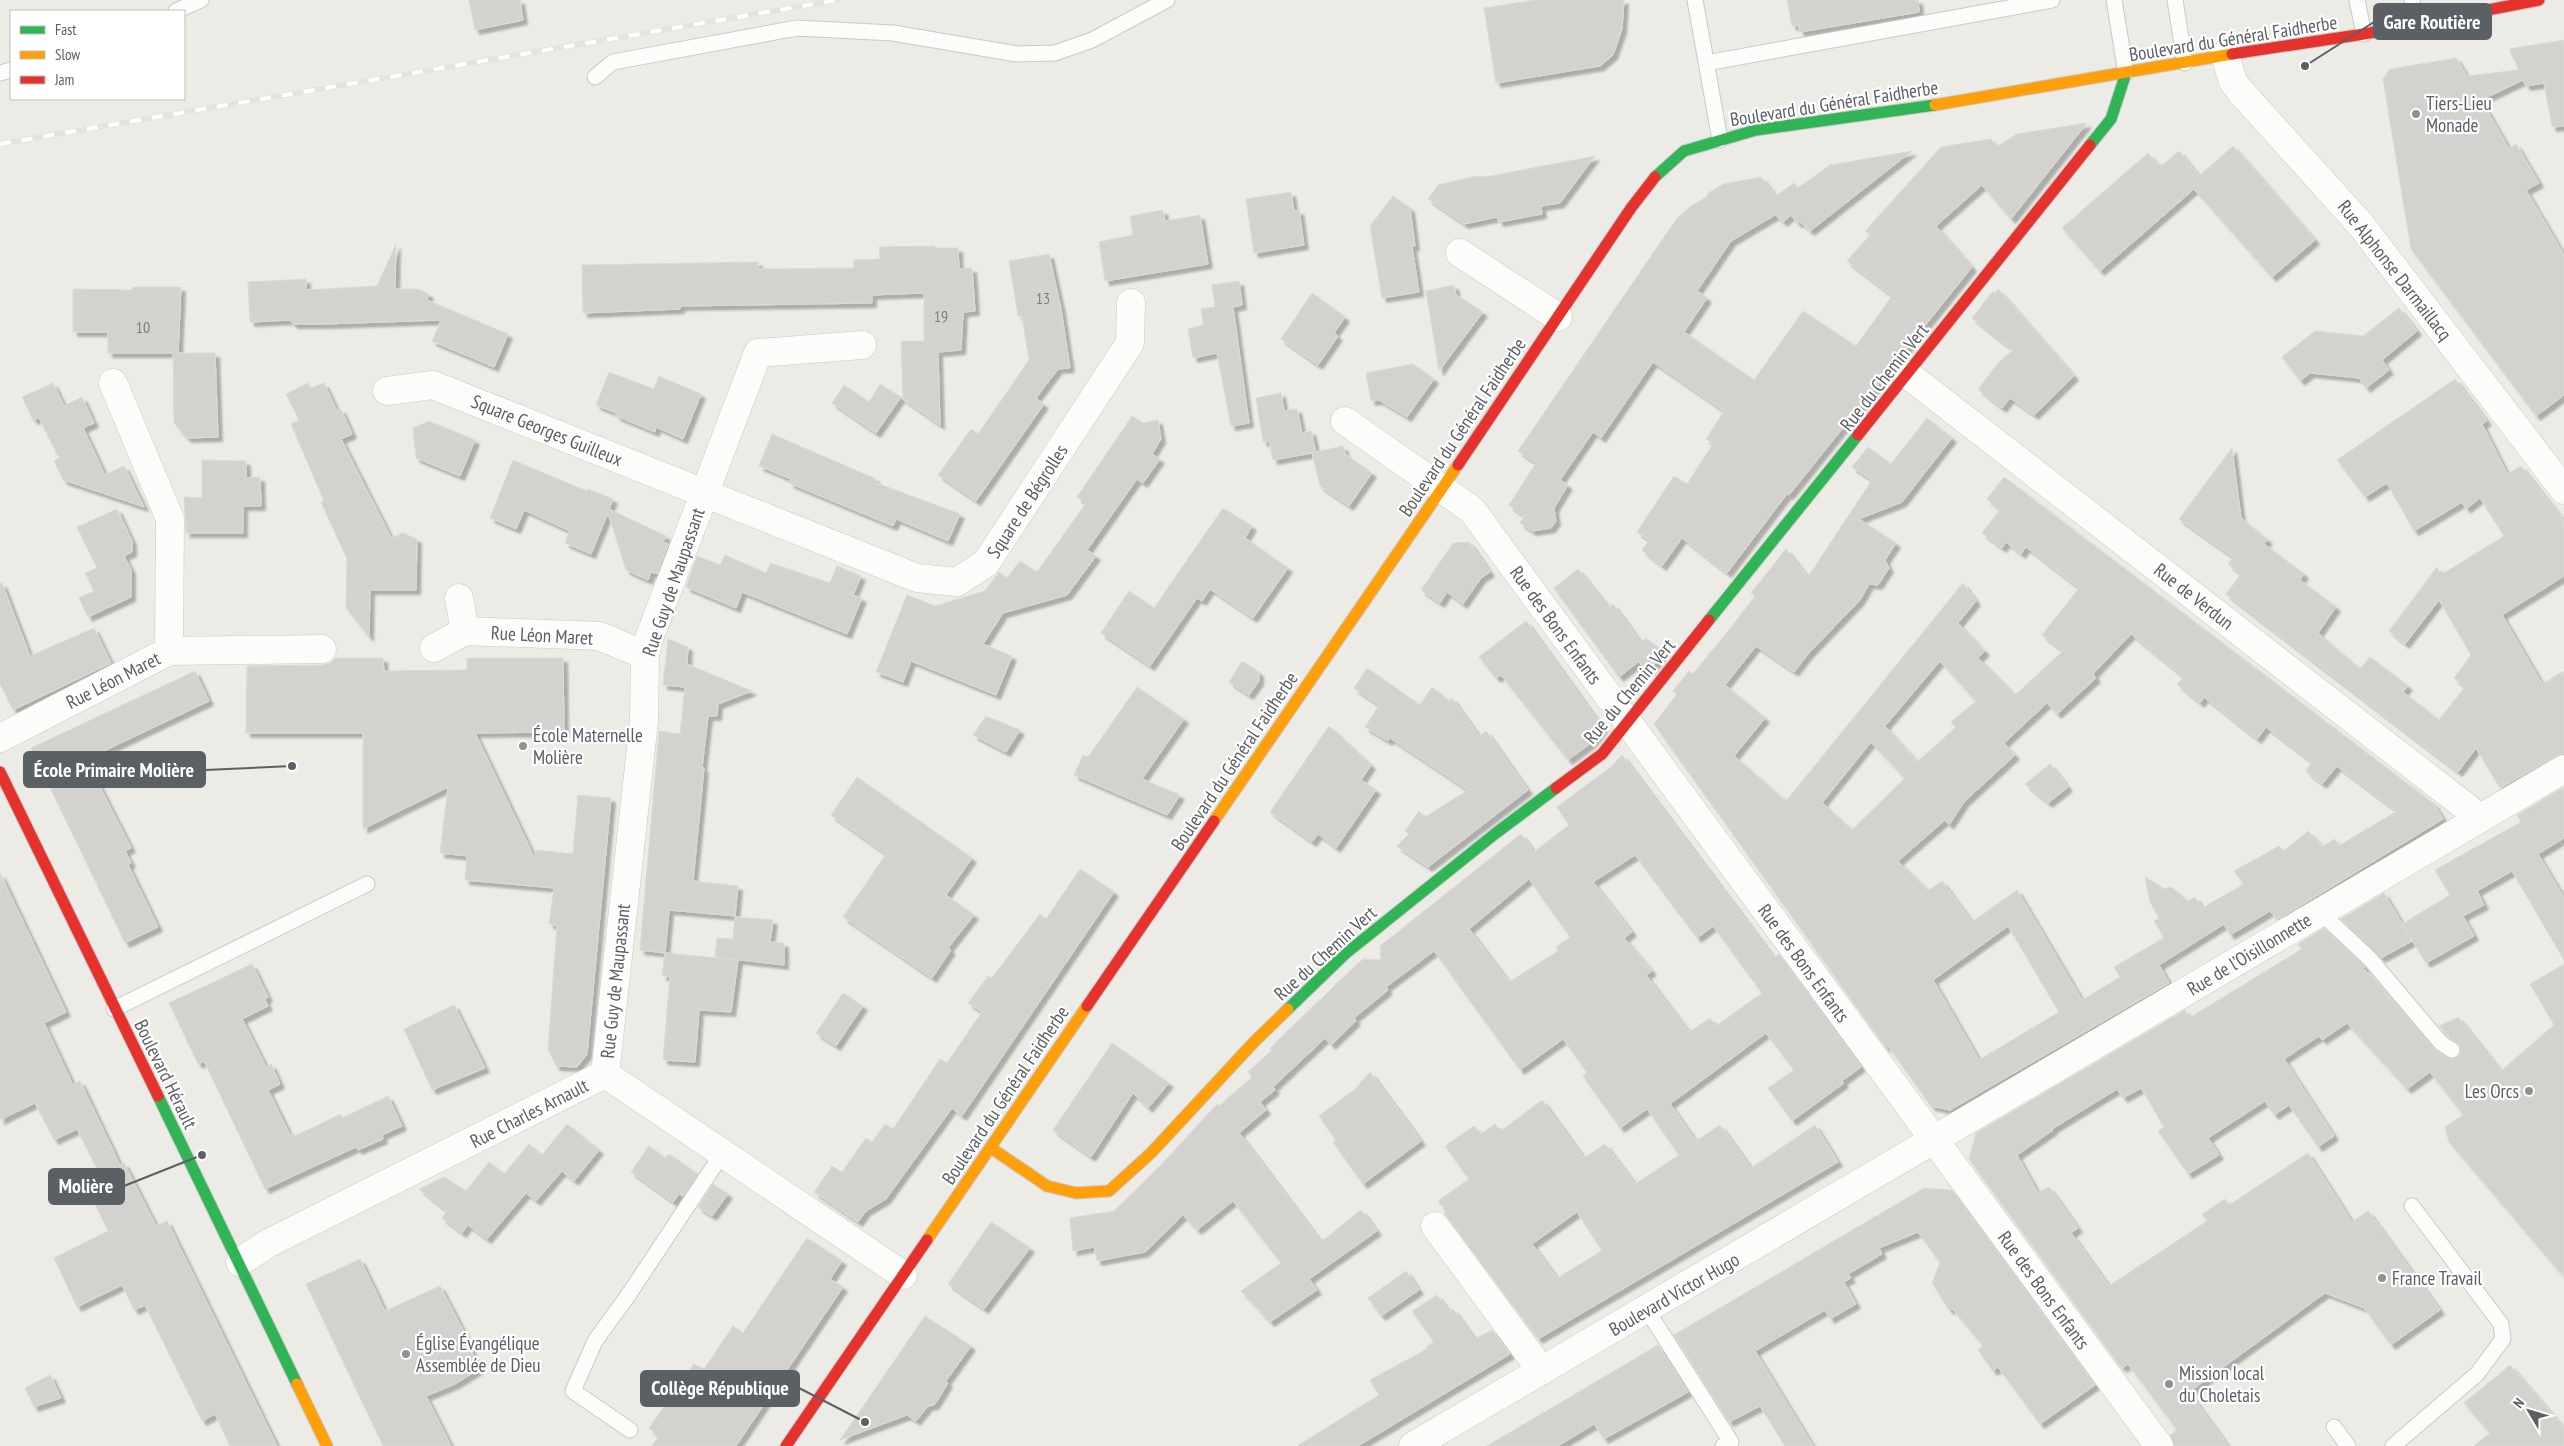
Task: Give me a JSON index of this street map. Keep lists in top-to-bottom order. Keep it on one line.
{"streets":{"main road":["Boulevard du Général Faidherbe","Rue du Chemin Vert","Boulevard Hérault"],"street":["Rue Alphonse Darmaillacq","Square Georges Guilleux","Square de Bégrolles","Rue Guy de Maupassant","Rue de Verdun","Rue des Bons Enfants","Rue Léon Maret","Rue de l’Oisillonnette","Rue Charles Arnault","Boulevard Victor Hugo"]},"crossings":[["Boulevard du Général Faidherbe","Rue Alphonse Darmaillacq"],["Boulevard du Général Faidherbe","Rue du Chemin Vert"],["Boulevard du Général Faidherbe","Rue des Bons Enfants"],["Boulevard du Général Faidherbe","Rue Charles Arnault"],["Rue du Chemin Vert","Rue de Verdun"],["Rue du Chemin Vert","Rue des Bons Enfants"],["Square Georges Guilleux","Square de Bégrolles"],["Square Georges Guilleux","Rue Guy de Maupassant"],["Square de Bégrolles","Rue Guy de Maupassant"],["Rue Guy de Maupassant","Rue Léon Maret"],["Rue Guy de Maupassant","Rue Charles Arnault"],["Rue de Verdun","Rue de l’Oisillonnette"],["Rue des Bons Enfants","Rue de l’Oisillonnette"],["Rue des Bons Enfants","Boulevard Victor Hugo"],["Rue de l’Oisillonnette","Boulevard Victor Hugo"],["Boulevard Hérault","Rue Charles Arnault"]],"places":["Gare Routière","Tiers-Lieu Monade","École Maternelle Molière","École Primaire Molière","Les Orcs","Molière","France Travail","Église Évangélique Assemblée de Dieu","Mission local du Choletais","Collège République"],"house_numbers":["13","19","10"],"legend":["Fast","Slow","Jam"],"north":"top left"}
